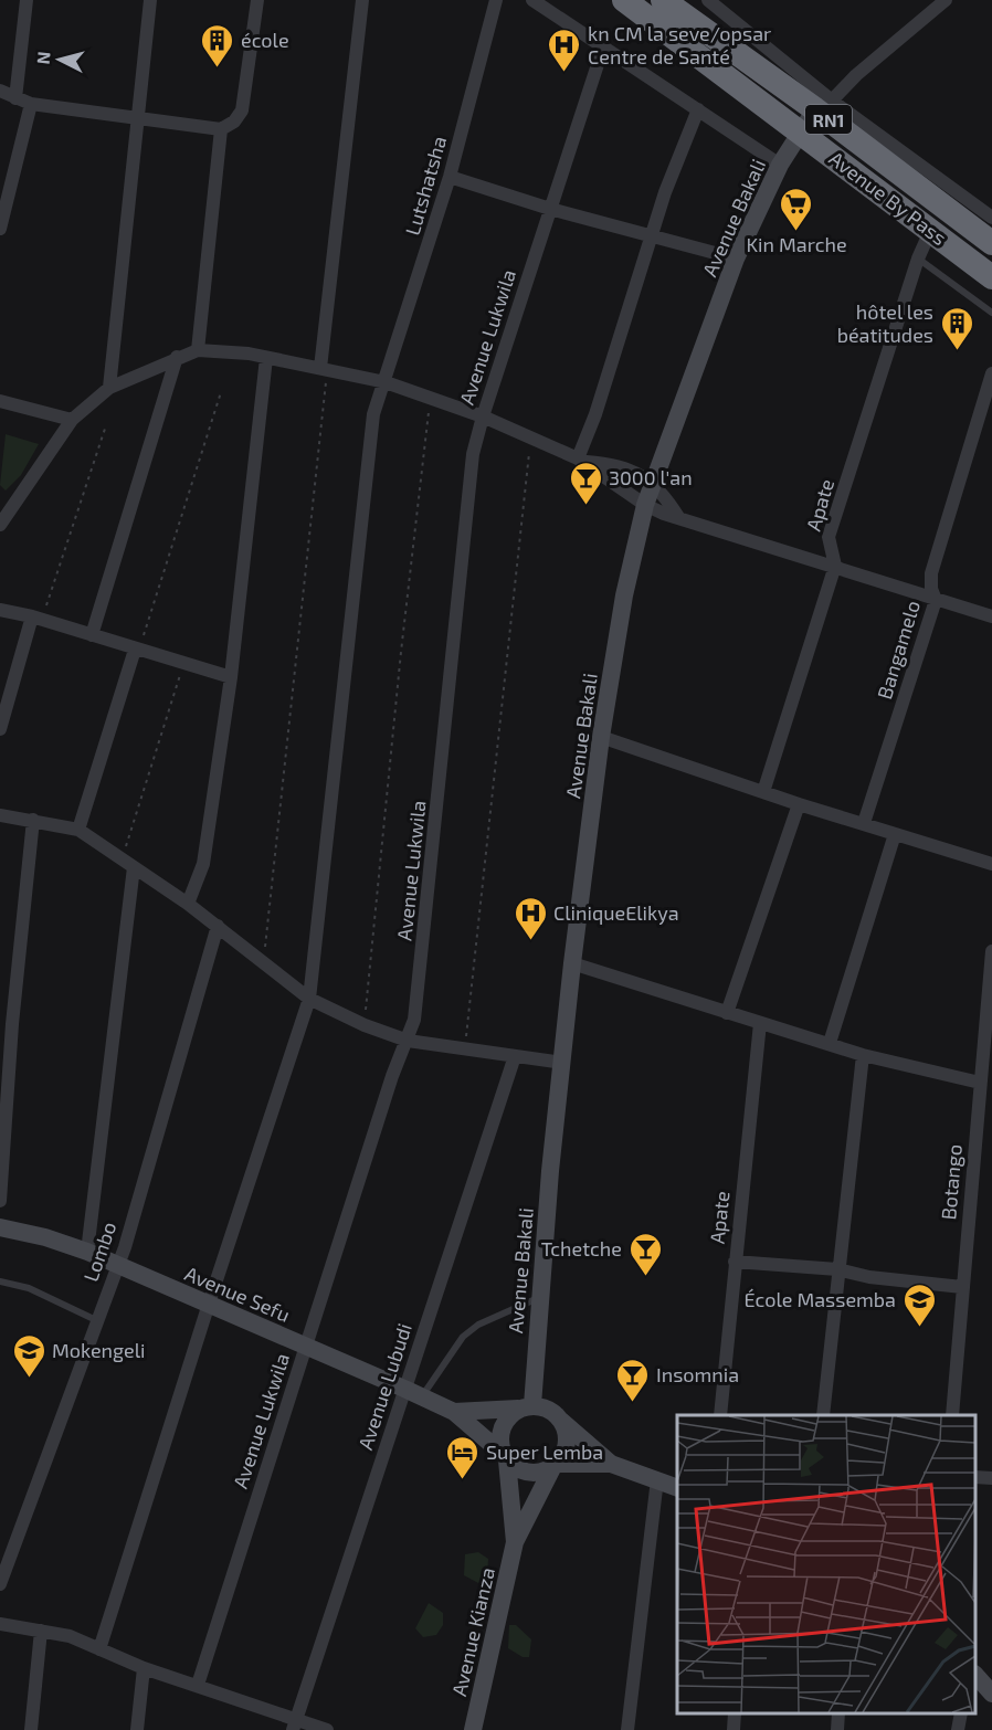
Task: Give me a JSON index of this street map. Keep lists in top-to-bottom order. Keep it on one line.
{"streets":{"highway":["RN1","Avenue By Pass"],"street":["Lutshatsha","Avenue Bakali","Avenue Lukwila","Apate","Bangamelo","Botango","Lombo","Avenue Sefu","Avenue Lubudi","Avenue Kianza"]},"crossings":[["Lutshatsha","Avenue Sefu"],["Avenue By Pass","Avenue Bakali"],["Avenue By Pass","Apate"],["Avenue Bakali","Avenue Sefu"],["Avenue Bakali","Avenue Kianza"],["Avenue Lukwila","Avenue Sefu"],["Lombo","Avenue Sefu"],["Avenue Sefu","Avenue Lubudi"],["Avenue Sefu","Avenue Kianza"]],"places":{"building":["école","hôtel les béatitudes"],"hospital":["kn CM la seve/opsar Centre de Santé","CliniqueElikya"],"supermarket":["Kin Marche"],"bar":["3000 l'an","Tchetche","Insomnia"],"school or university":["École Massemba","Mokengeli"],"hotel":["Super Lemba"]},"north":"left"}
